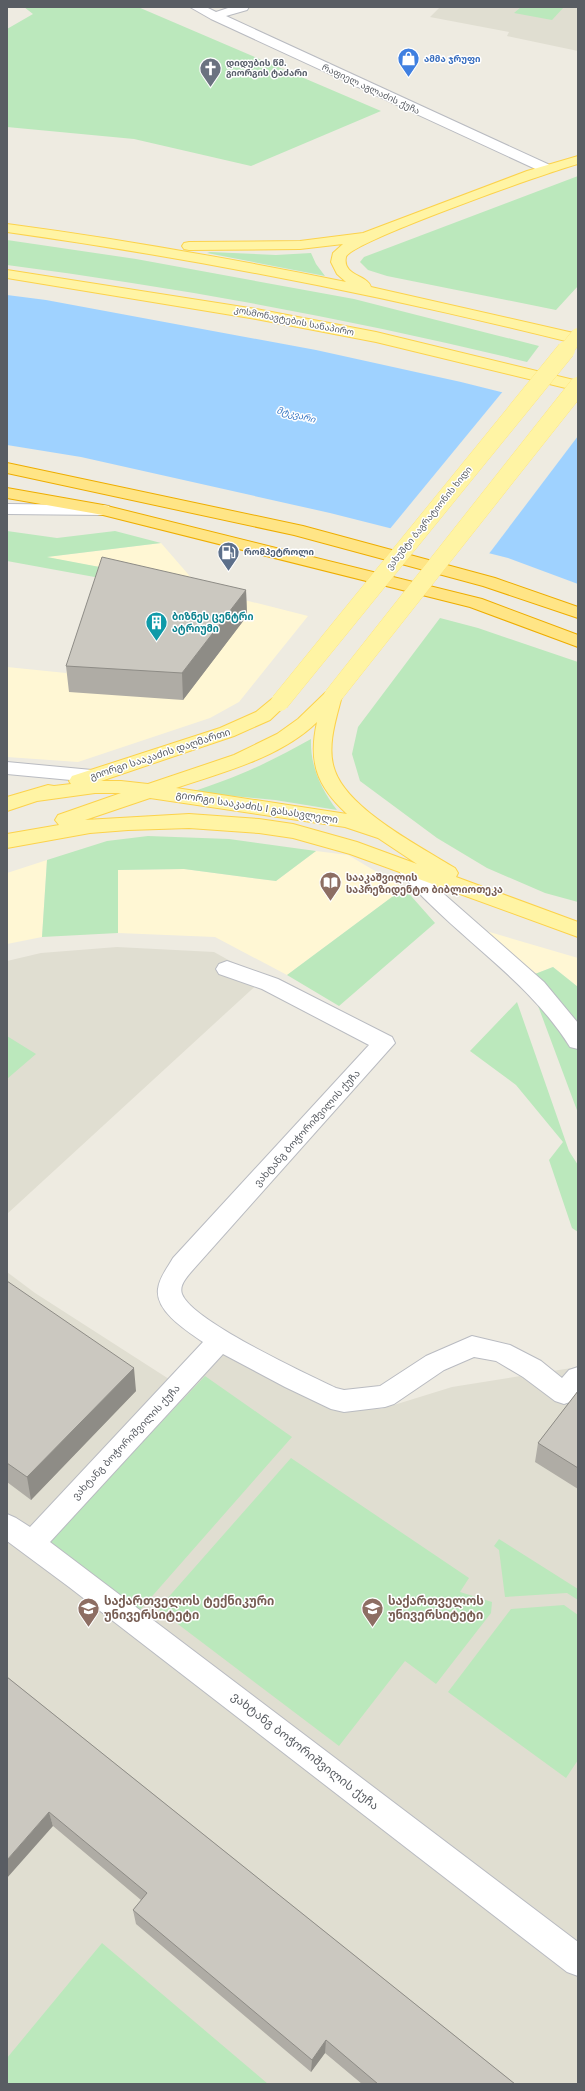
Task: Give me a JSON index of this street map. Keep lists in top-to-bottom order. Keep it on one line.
{"streets":{"main road":["კოსმონავტების სანაპირო","ვახუშტი ბაგრატიონის ხიდი","გიორგი სააკაძის დაღმართი","გიორგი სააკაძის I გასასვლელი"],"street":["რაფიელ აგლაძის ქუჩა","ვახტანგ ბოჭორიშვილის ქუჩა"]},"crossings":[["კოსმონავტების სანაპირო","გიორგი სააკაძის I გასასვლელი"],["ვახუშტი ბაგრატიონის ხიდი","გიორგი სააკაძის დაღმართი"],["გიორგი სააკაძის დაღმართი","გიორგი სააკაძის I გასასვლელი"]],"water":["მტკვარი"],"places":{"shop":["ამმა ჯრუფი"],"church":["დიდუბის წმ. გიორგის ტაძარი"],"fuel station":["რომპეტროლი"],"building":["ბიზნეს ცენტრი ატრიუმი"],"library":["სააკაშვილის საპრეზიდენტო ბიბლიოთეკა"],"school or university":["საქართველოს ტექნიკური უნივერსიტეტი","საქართველოს უნივერსიტეტი"]}}
